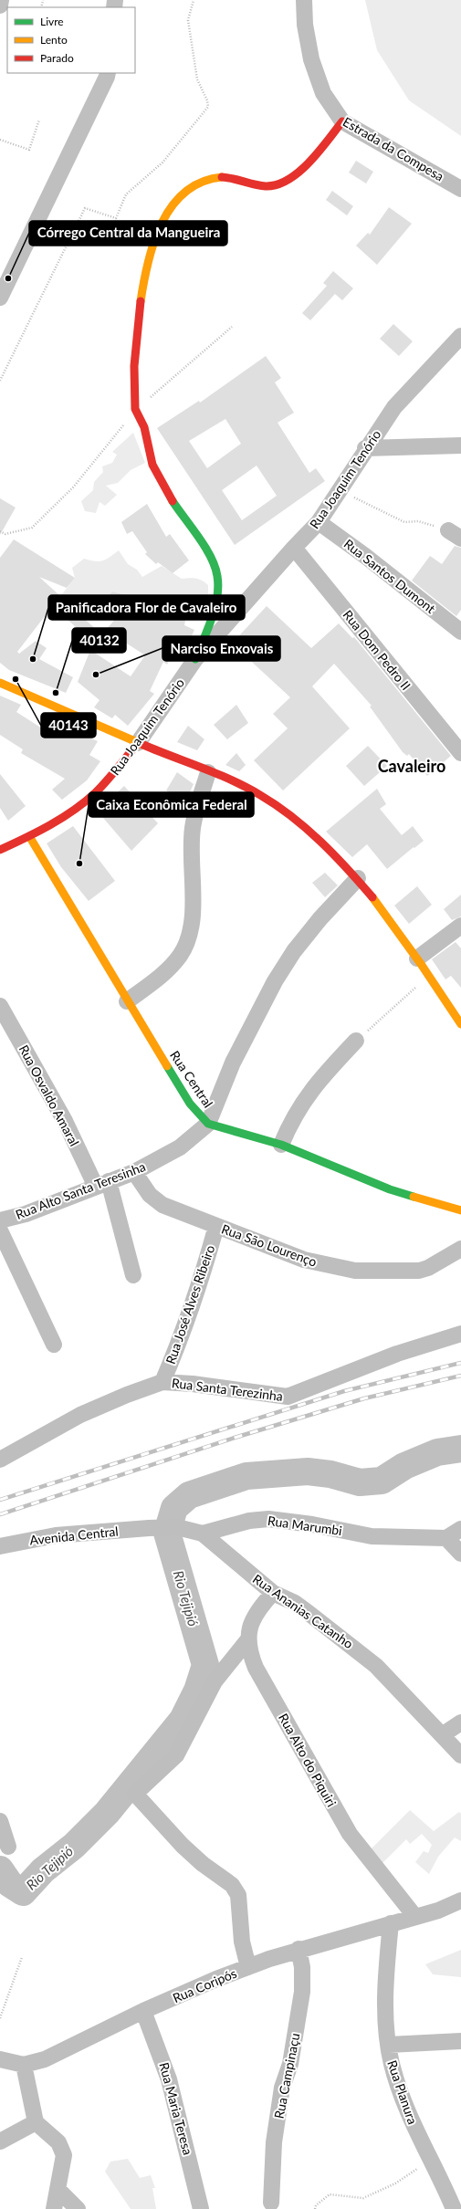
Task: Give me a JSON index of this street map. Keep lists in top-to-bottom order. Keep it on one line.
{"streets":{"street":["Estrada da Compesa","Rua Joaquim Tenório","Rua Santos Dumont","Rua Dom Pedro II","Rua Central","Rua Osvaldo Amaral","Rua Alto Santa Teresinha","Rua São Lourenço","Rua José Alves Ribeiro","Rua Santa Terezinha","Rua Marumbi","Avenida Central","Rua Ananias Catanho","Rua Alto do Piquiri","Rua Coripós","Rua Campinaçu","Rua Planura","Rua Maria Teresa"]},"crossings":[["Rua Joaquim Tenório","Rua Santos Dumont"],["Rua Joaquim Tenório","Rua Dom Pedro II"],["Rua Joaquim Tenório","Rua Central"],["Rua Central","Rua Alto Santa Teresinha"],["Rua Osvaldo Amaral","Rua Alto Santa Teresinha"],["Rua Alto Santa Teresinha","Rua São Lourenço"],["Rua São Lourenço","Rua José Alves Ribeiro"],["Rua José Alves Ribeiro","Rua Santa Terezinha"],["Rua Marumbi","Avenida Central"],["Rua Marumbi","Rua Ananias Catanho"],["Rua Ananias Catanho","Rua Alto do Piquiri"],["Rua Alto do Piquiri","Rua Coripós"],["Rua Coripós","Rua Campinaçu"],["Rua Coripós","Rua Planura"],["Rua Coripós","Rua Maria Teresa"]],"districts":["Cavaleiro"],"water":["Rio Tejipió"],"places":["Córrego Central da Mangueira","Panificadora Flor de Cavaleiro","Narciso Enxovais","40143","40132","Caixa Econômica Federal"],"legend":["Livre","Lento","Parado"]}
